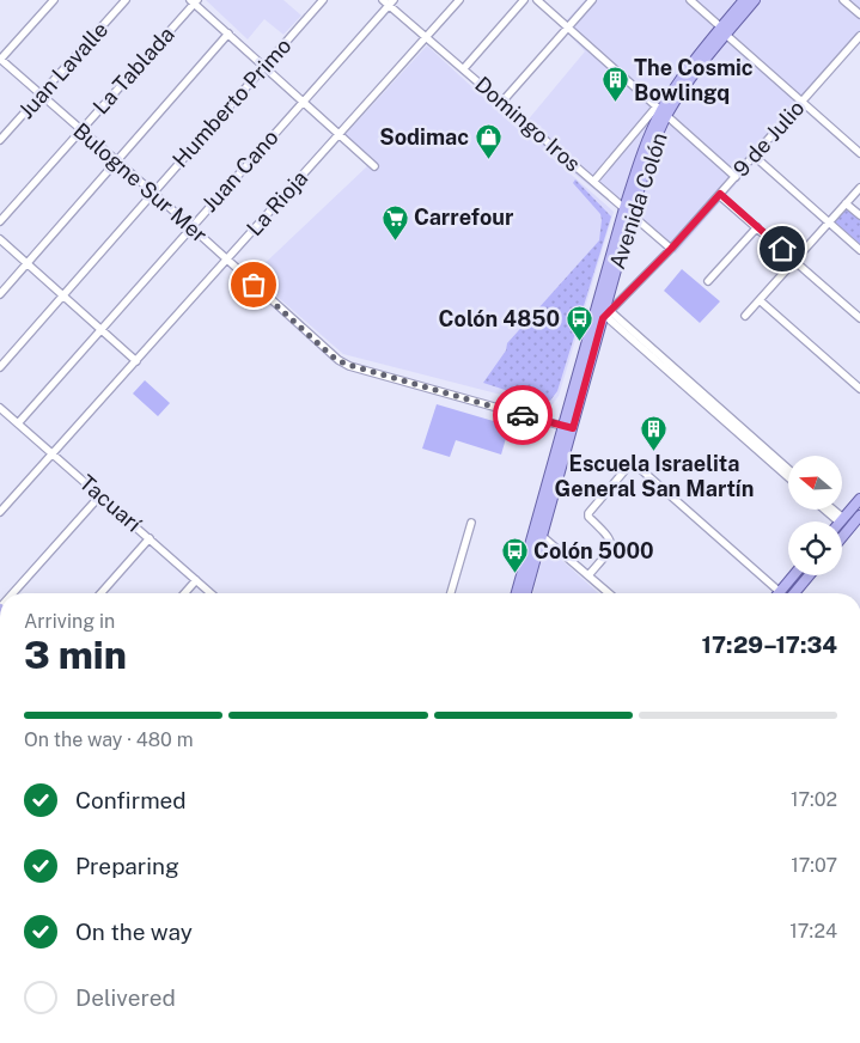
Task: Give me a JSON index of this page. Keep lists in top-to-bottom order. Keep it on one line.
{"streets":{"main road":["Avenida Colón"],"street":["Juan Lavalle","La Tablada","Humberto Primo","Domingo Iros","9 de Julio","Juan Cano","Bulogne Sur Mer","La Rioja","Tacuarí"]},"crossings":[["Juan Lavalle","Bulogne Sur Mer"],["La Tablada","Bulogne Sur Mer"],["Humberto Primo","Bulogne Sur Mer"],["Domingo Iros","9 de Julio"],["Domingo Iros","Juan Cano"],["Domingo Iros","Avenida Colón"],["Domingo Iros","La Rioja"],["9 de Julio","Avenida Colón"],["Juan Cano","Bulogne Sur Mer"],["Juan Cano","Tacuarí"],["Bulogne Sur Mer","Avenida Colón"],["Bulogne Sur Mer","La Rioja"],["La Rioja","Tacuarí"]],"places":{"building":["The Cosmic Bowlingq","Escuela Israelita General San Martín"],"shop":["Sodimac"],"supermarket":["Carrefour"],"bus stop":["Colón 4850","Colón 5000"]},"north":"left","page":{"heading":["3 min","Arriving in","17:29–17:34"],"bar":"On the way · 480 m","list":[["Confirmed","17:02"],["Preparing","17:07"],["On the way","17:24"],"Delivered"]}}
